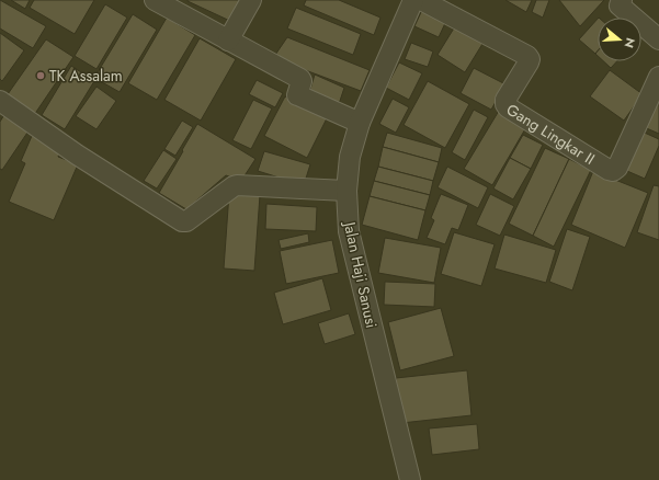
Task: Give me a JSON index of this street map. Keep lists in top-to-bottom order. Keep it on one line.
{"streets":{"street":["Gang Lingkar II","Jalan Haji Sanusi"]},"places":["TK Assalam"],"north":"right"}
